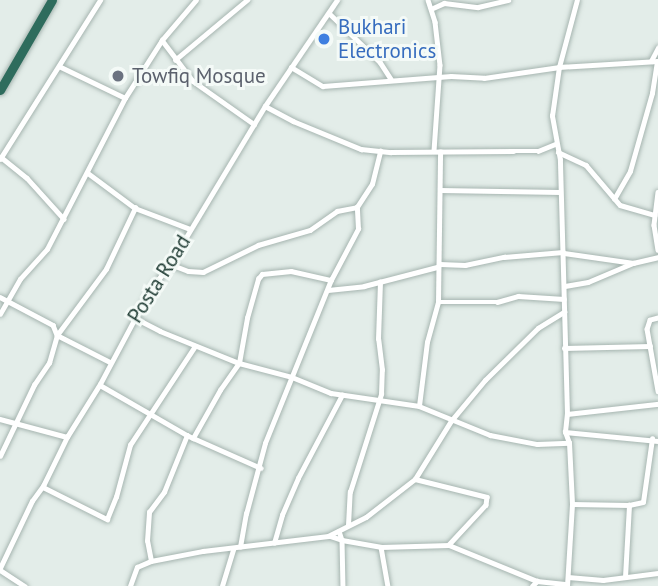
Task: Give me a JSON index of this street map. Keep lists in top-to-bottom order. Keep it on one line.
{"streets":{"street":["Posta Road"]},"places":["Bukhari Electronics","Towfiq Mosque"]}
